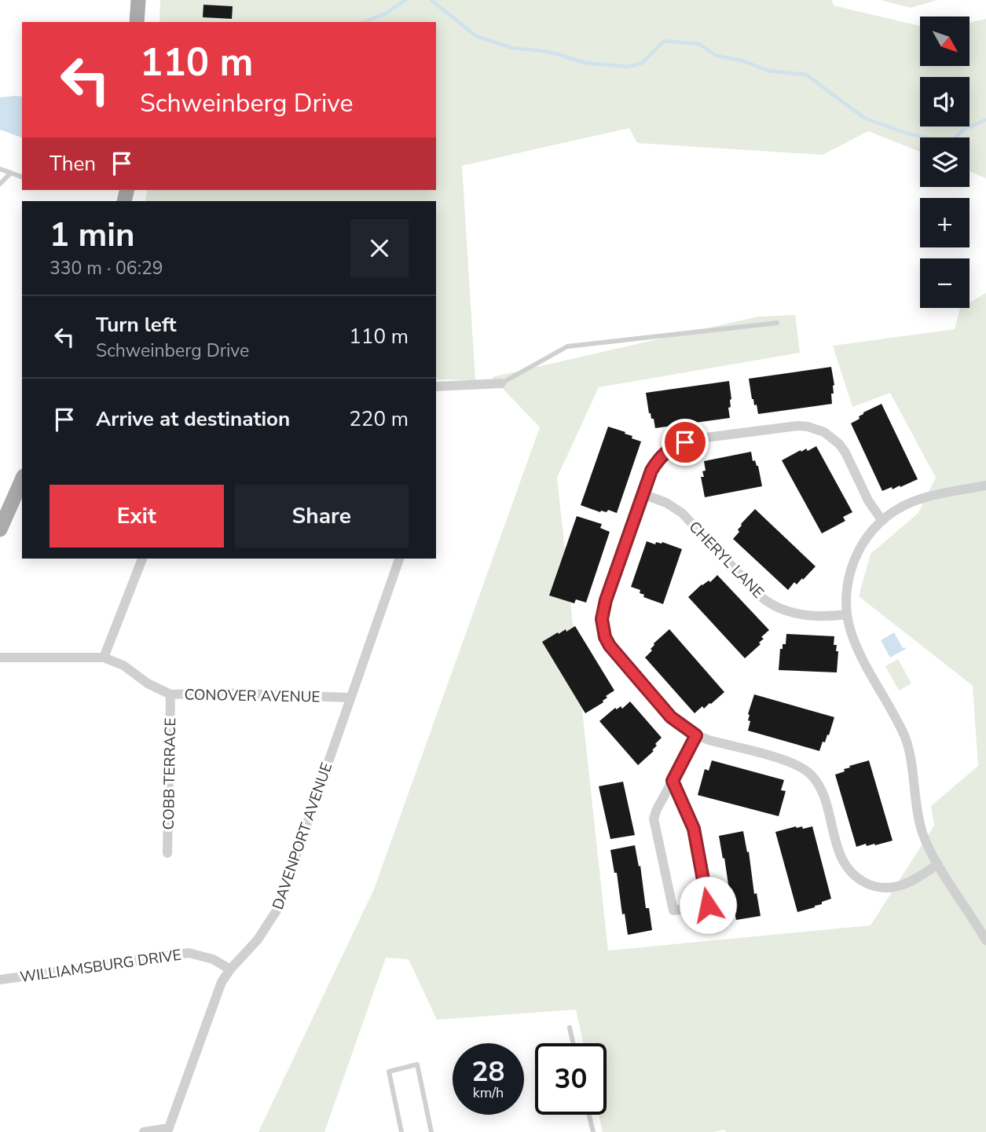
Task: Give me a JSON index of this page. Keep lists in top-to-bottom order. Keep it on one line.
{"streets":{"street":["CHERYL LANE","CONOVER AVENUE","COBB TERRACE","DAVENPORT AVENUE","WILLIAMSBURG DRIVE"]},"crossings":[["CONOVER AVENUE","COBB TERRACE"],["CONOVER AVENUE","DAVENPORT AVENUE"],["DAVENPORT AVENUE","WILLIAMSBURG DRIVE"]],"north":"bottom right","page":{"map_buttons":["+","−"],"turn":["110 m","Schweinberg Drive"],"then":"Then","heading":["1 min","330 m · 06:29"],"list":[{"name":"Turn left","note":"Schweinberg Drive","value":"110 m"},{"name":"Arrive at destination","value":"220 m"}],"buttons":["Exit","Share"],"speed":"28 km/h","limit":"30"}}
